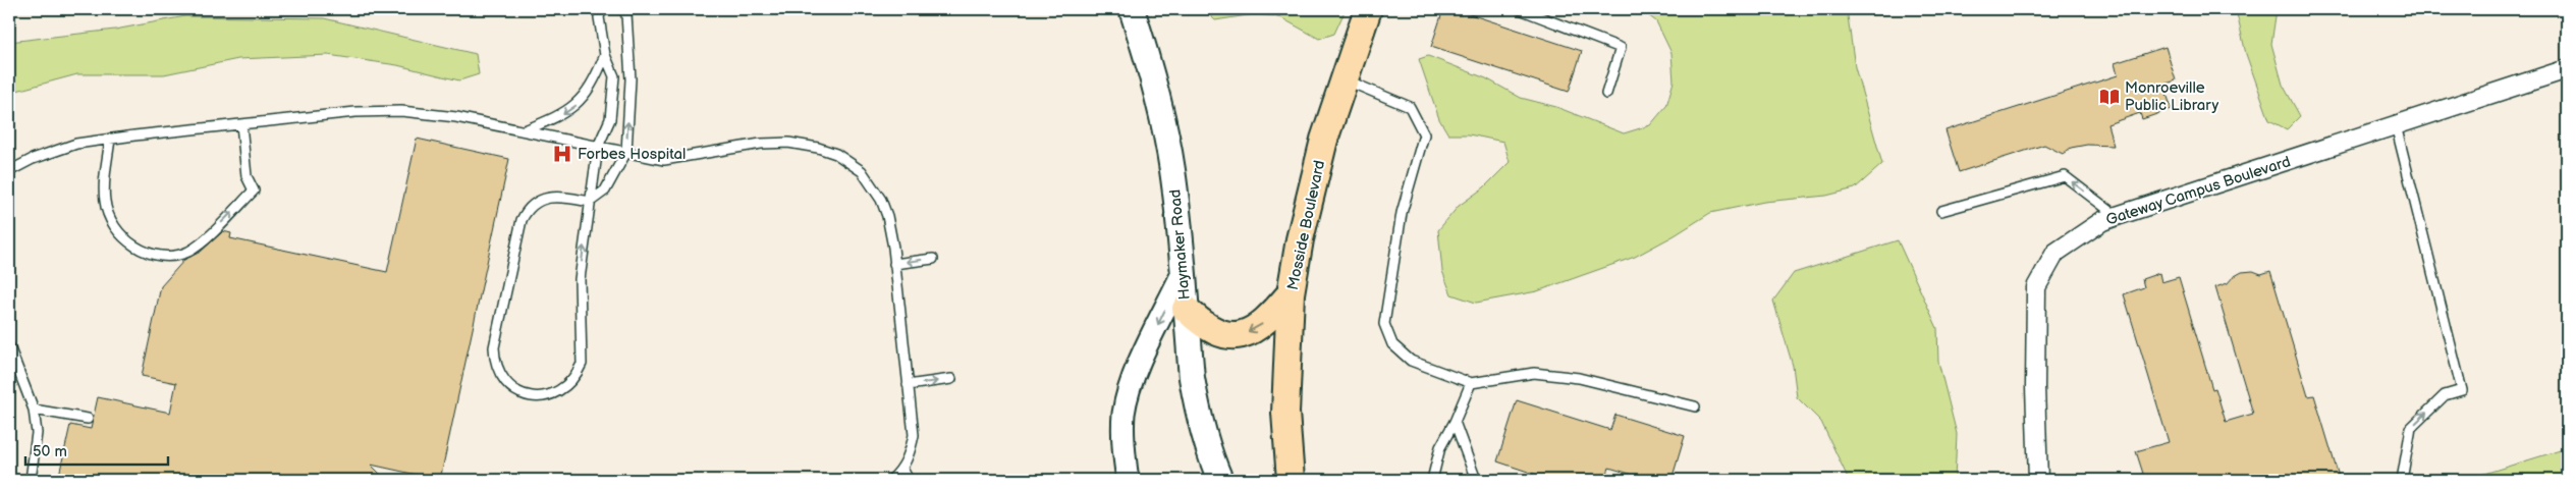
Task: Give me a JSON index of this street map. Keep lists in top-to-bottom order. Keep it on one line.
{"streets":{"main road":["Mosside Boulevard","Haymaker Road"],"street":["Gateway Campus Boulevard"]},"places":{"library":["Monroeville Public Library"],"hospital":["Forbes Hospital"]},"scale_bar":"50 m"}
